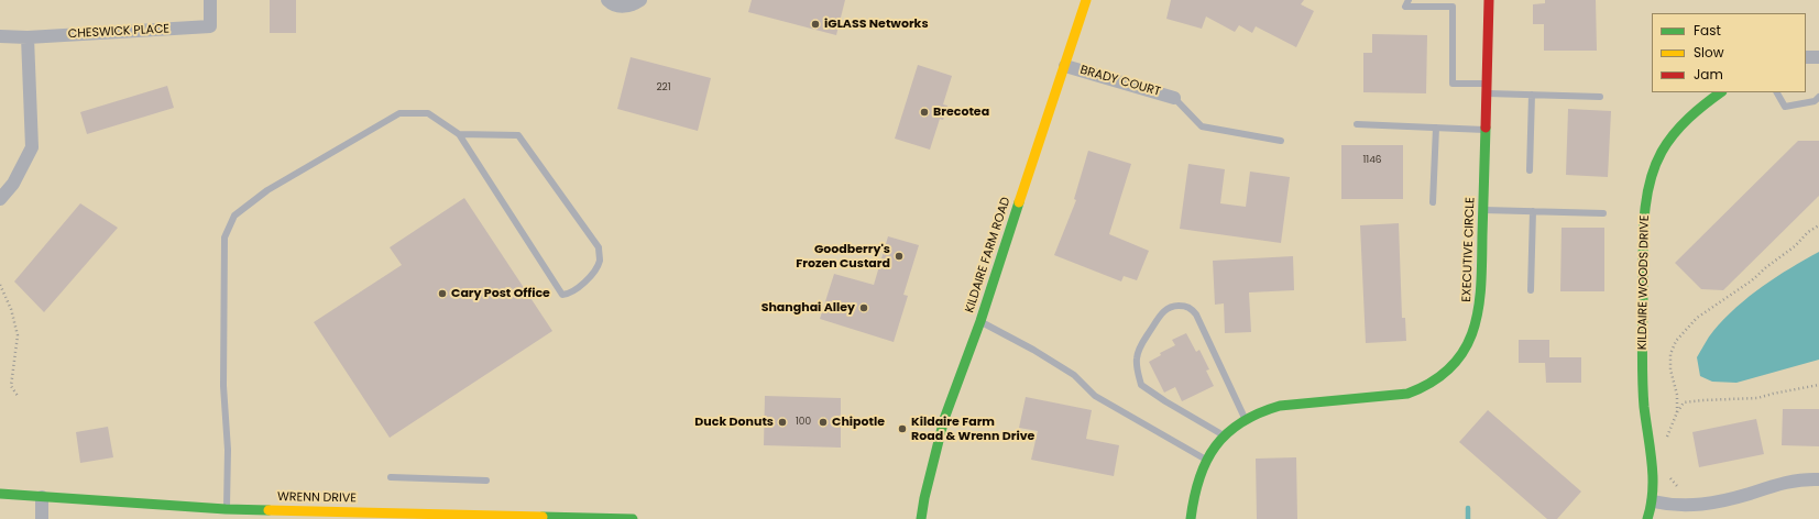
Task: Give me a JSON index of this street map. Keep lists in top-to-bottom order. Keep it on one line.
{"streets":{"street":["CHESWICK PLACE","BRADY COURT","EXECUTIVE CIRCLE","KILDAIRE FARM ROAD","KILDAIRE WOODS DRIVE","WRENN DRIVE"]},"crossings":[["BRADY COURT","KILDAIRE FARM ROAD"]],"places":["iGLASS Networks","Brecotea","Goodberry's Frozen Custard","Cary Post Office","Shanghai Alley","Duck Donuts","Chipotle","Kildaire Farm Road & Wrenn Drive"],"house_numbers":["221","1146","100"],"legend":["Fast","Slow","Jam"]}
